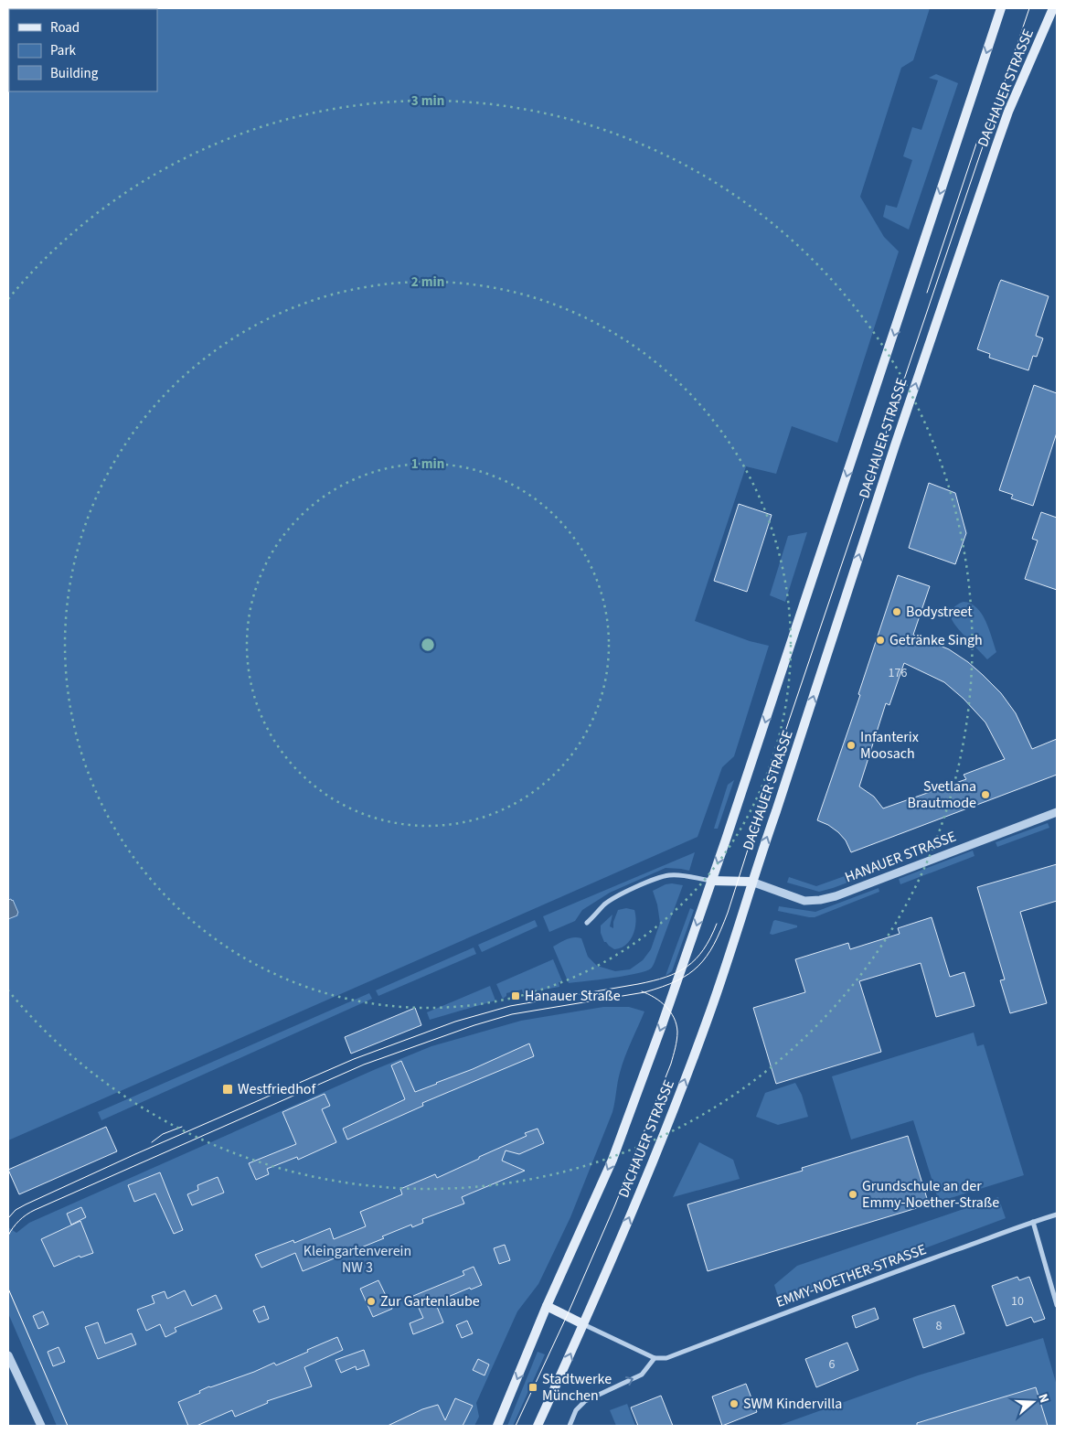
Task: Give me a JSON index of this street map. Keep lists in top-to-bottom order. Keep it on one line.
{"streets":{"main road":["DACHAUER STRASSE"],"street":["HANAUER STRASSE","EMMY-NOETHER-STRASSE"]},"crossings":[["DACHAUER STRASSE","HANAUER STRASSE"]],"parks":["Kleingartenverein NW 3"],"places":{"other":["Bodystreet","Getränke Singh","Infanterix Moosach","Svetlana Brautmode","Grundschule an der Emmy-Noether-Straße","Zur Gartenlaube","SWM Kindervilla"],"transit":["Hanauer Straße","Westfriedhof","Stadtwerke München"]},"house_numbers":["176","10","8","6"],"legend":["Road","Park","Building"],"north":"right","rings":["3 min","2 min","1 min"]}
